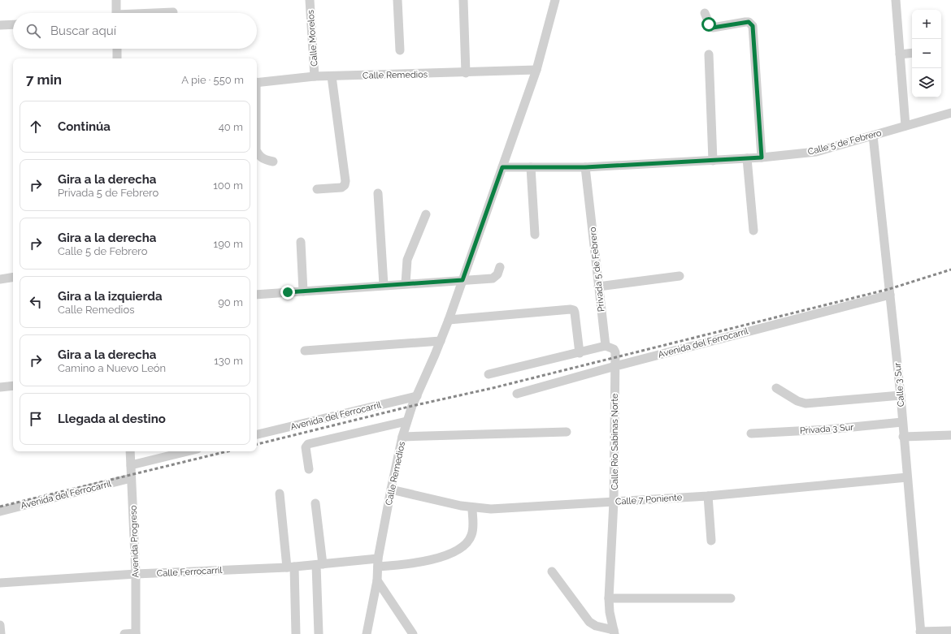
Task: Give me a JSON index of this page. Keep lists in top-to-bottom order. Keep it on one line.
{"streets":{"street":["Calle Morelos","Calle Remedios","Calle 5 de Febrero","Privada 5 de Febrero","Avenida del Ferrocarril","Calle 3 Sur","Privada 3 Sur","Calle Río Sabinas Norte","Calle 7 Poniente","Avenida Progreso","Calle Ferrocarril"]},"crossings":[["Calle Morelos","Calle Remedios"],["Calle Remedios","Calle 5 de Febrero"],["Calle Remedios","Avenida del Ferrocarril"],["Calle Remedios","Calle 7 Poniente"],["Calle Remedios","Calle Ferrocarril"],["Calle 5 de Febrero","Privada 5 de Febrero"],["Calle 5 de Febrero","Calle 3 Sur"],["Avenida del Ferrocarril","Calle 3 Sur"],["Avenida del Ferrocarril","Calle Río Sabinas Norte"],["Avenida del Ferrocarril","Avenida Progreso"],["Calle 3 Sur","Privada 3 Sur"],["Calle 3 Sur","Calle 7 Poniente"],["Calle Río Sabinas Norte","Calle 7 Poniente"],["Calle 7 Poniente","Calle Ferrocarril"],["Avenida Progreso","Calle Ferrocarril"]],"page":{"map_buttons":["+","−"],"search":"Buscar aquí","heading":["7 min","A pie · 550 m"],"list":[["Continúa","40 m"],["Gira a la derecha","Privada 5 de Febrero","100 m"],["Gira a la derecha","Calle 5 de Febrero","190 m"],["Gira a la izquierda","Calle Remedios","90 m"],["Gira a la derecha","Camino a Nuevo León","130 m"],"Llegada al destino"]}}
